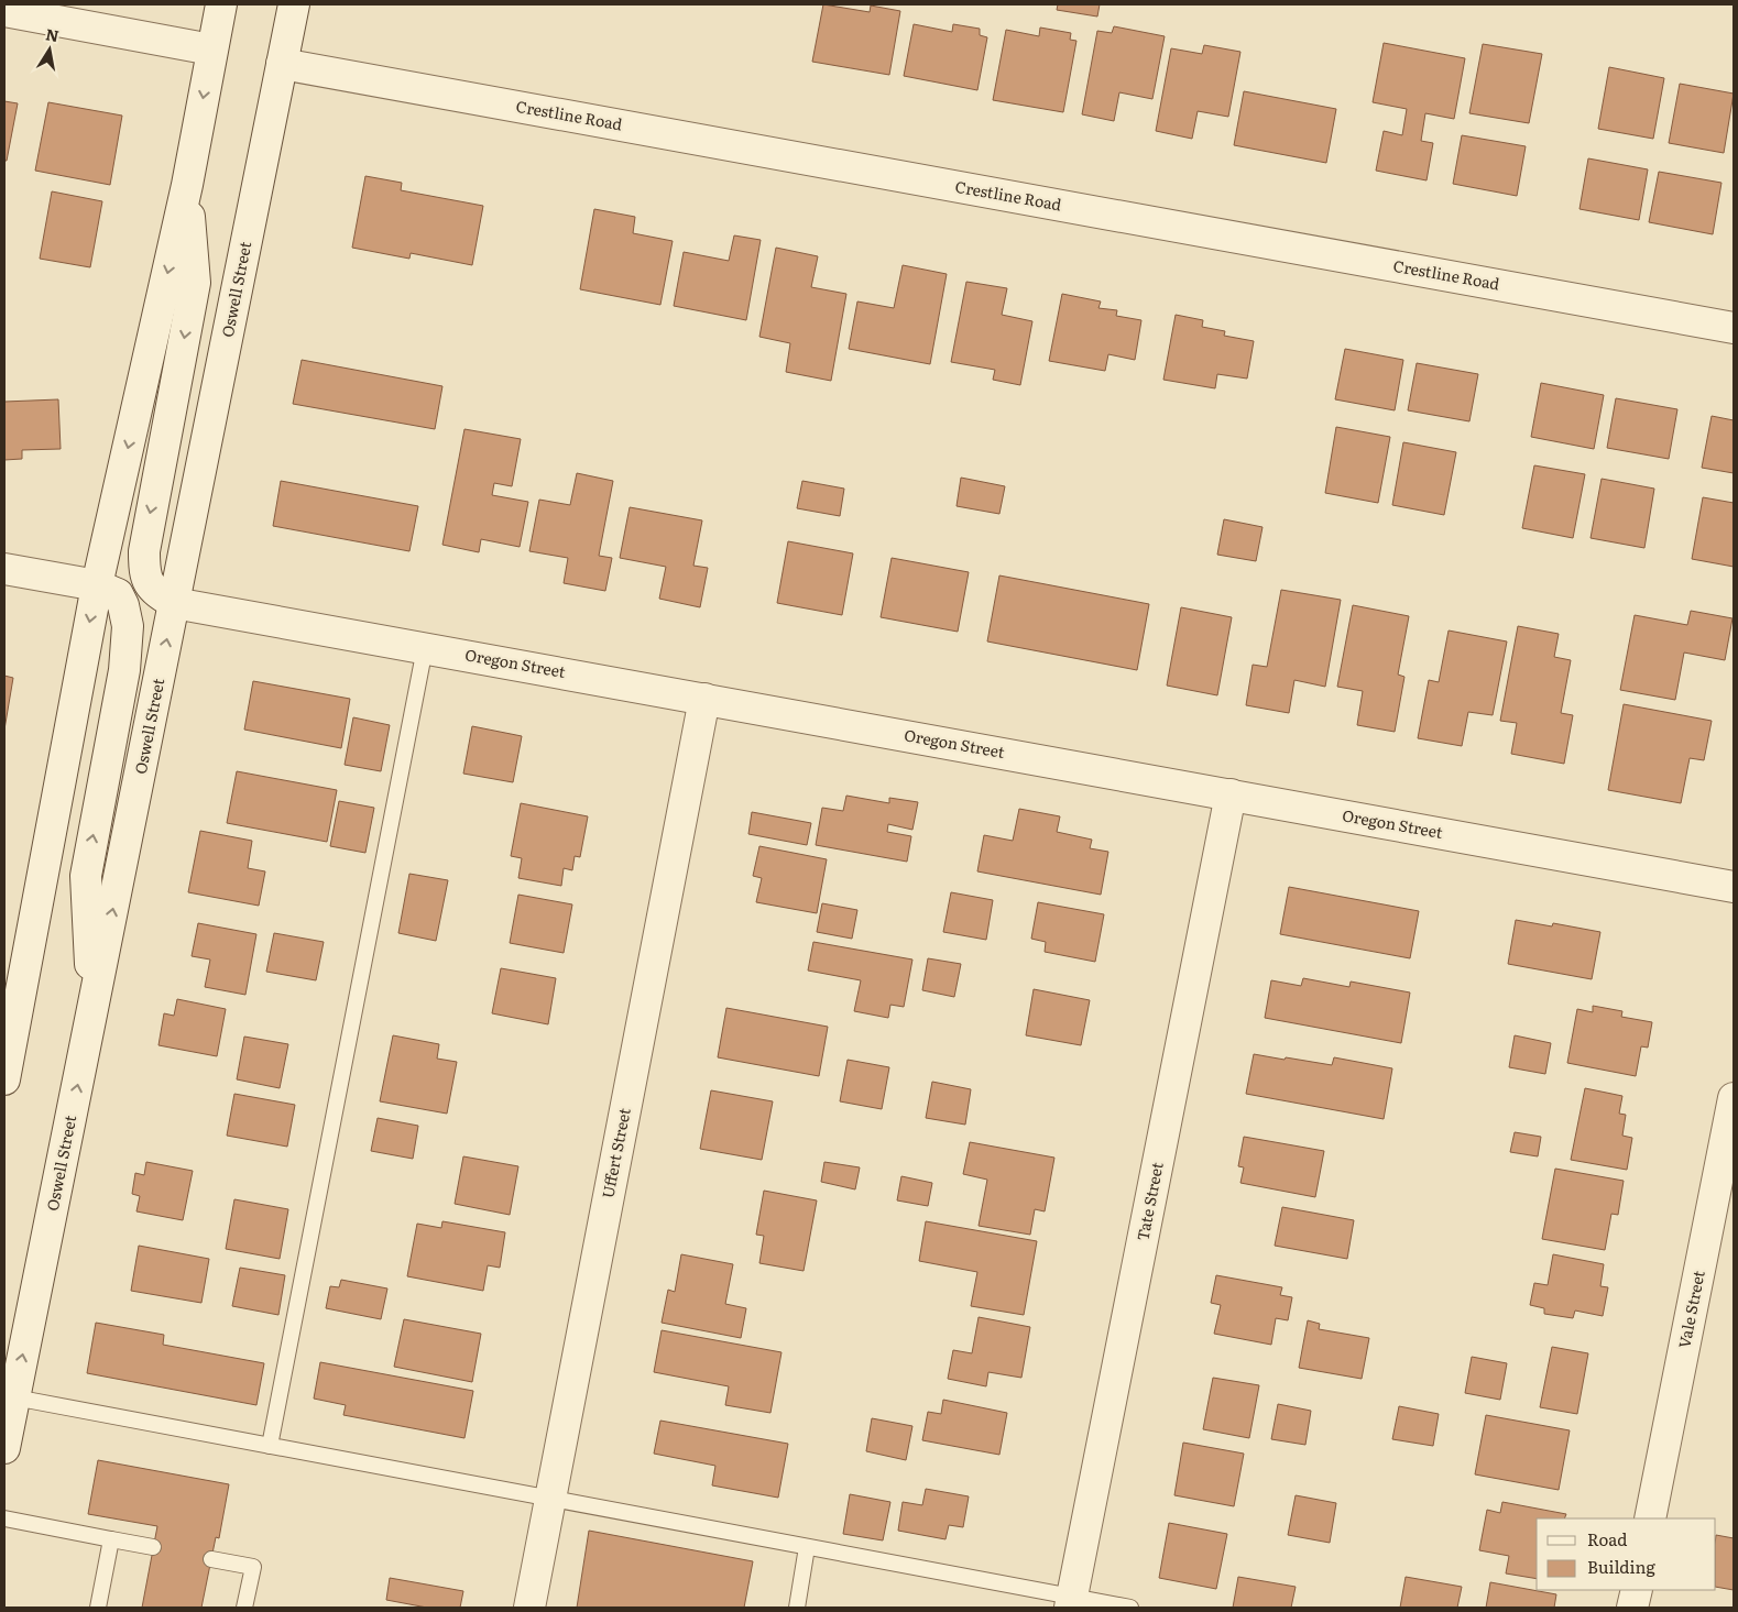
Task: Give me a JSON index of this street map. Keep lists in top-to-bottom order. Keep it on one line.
{"streets":{"street":["Crestline Road","Oswell Street","Oregon Street","Uffert Street","Tate Street","Vale Street"]},"crossings":[["Crestline Road","Oswell Street"],["Oswell Street","Oregon Street"],["Oregon Street","Uffert Street"],["Oregon Street","Tate Street"]],"legend":["Road","Building"],"north":"top"}
